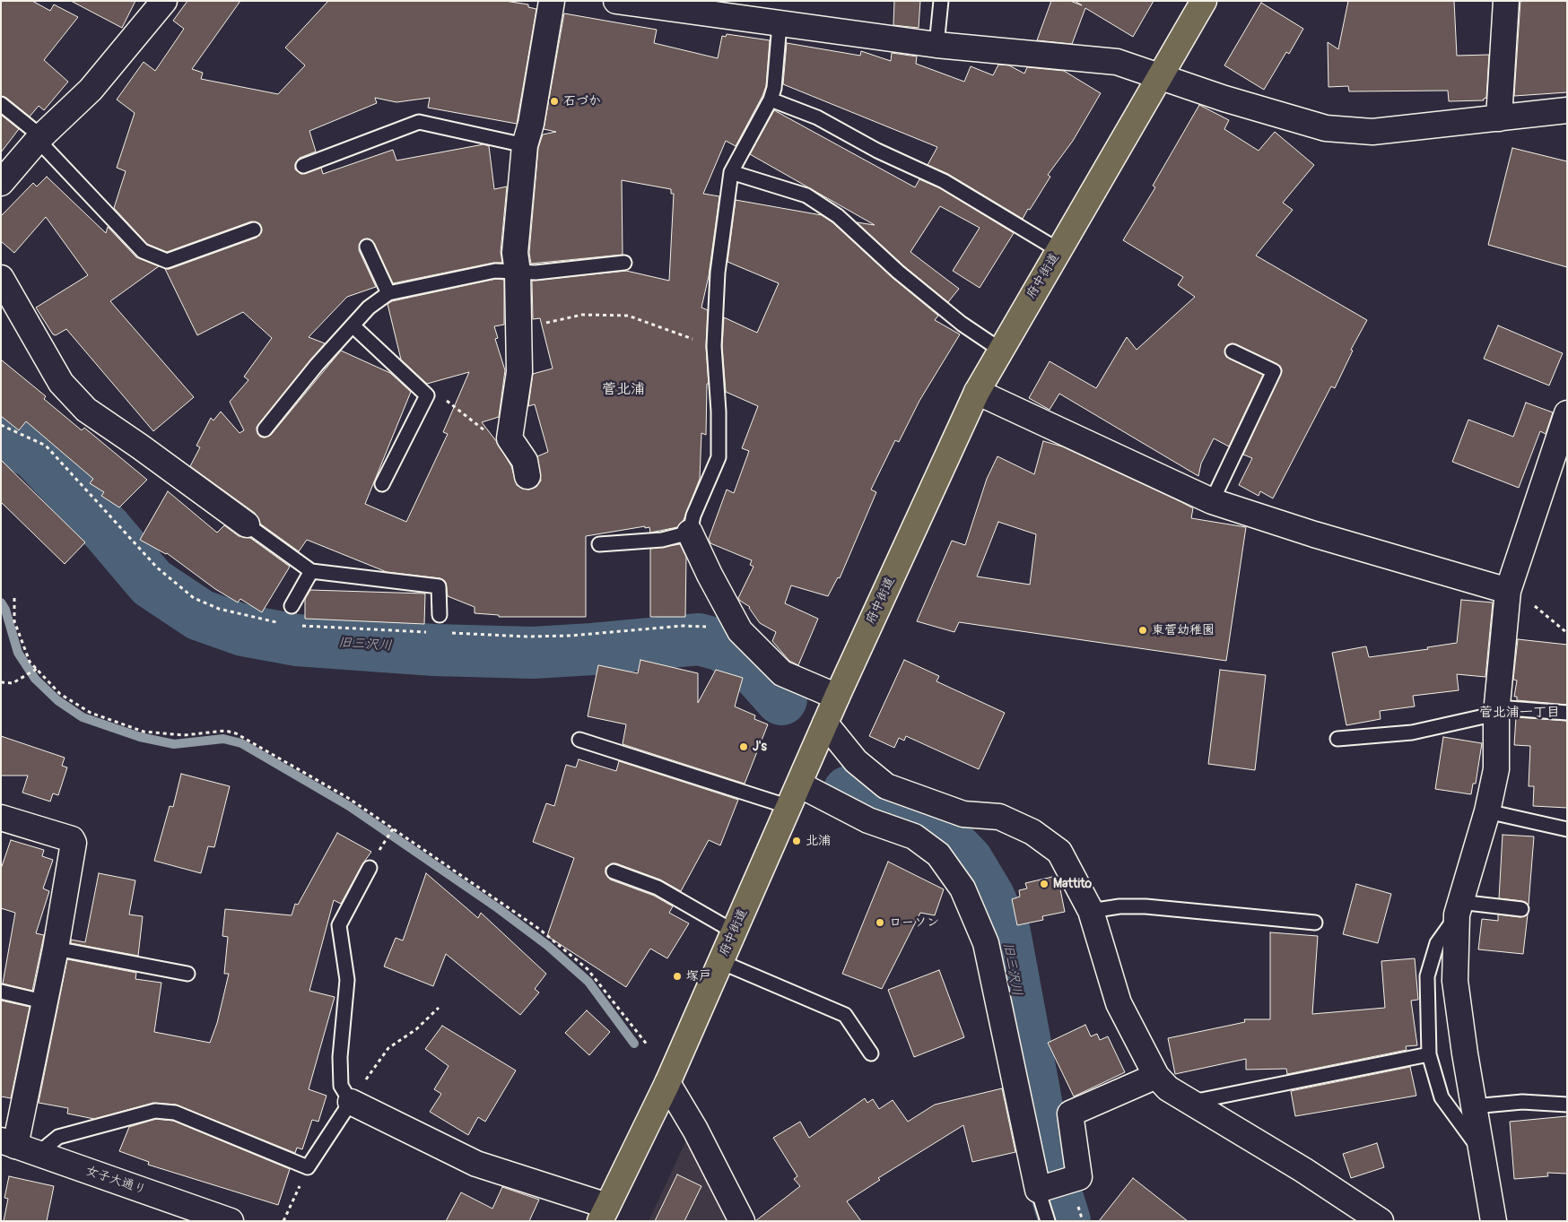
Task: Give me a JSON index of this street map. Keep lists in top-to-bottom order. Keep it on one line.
{"streets":{"main road":["府中街道"],"street":["女子大通り"]},"districts":["菅北浦","菅北浦一丁目"],"water":["旧三沢川"],"places":["石づか","東菅幼稚園","J's","北浦","Mattito","ローソン","塚戸"]}
